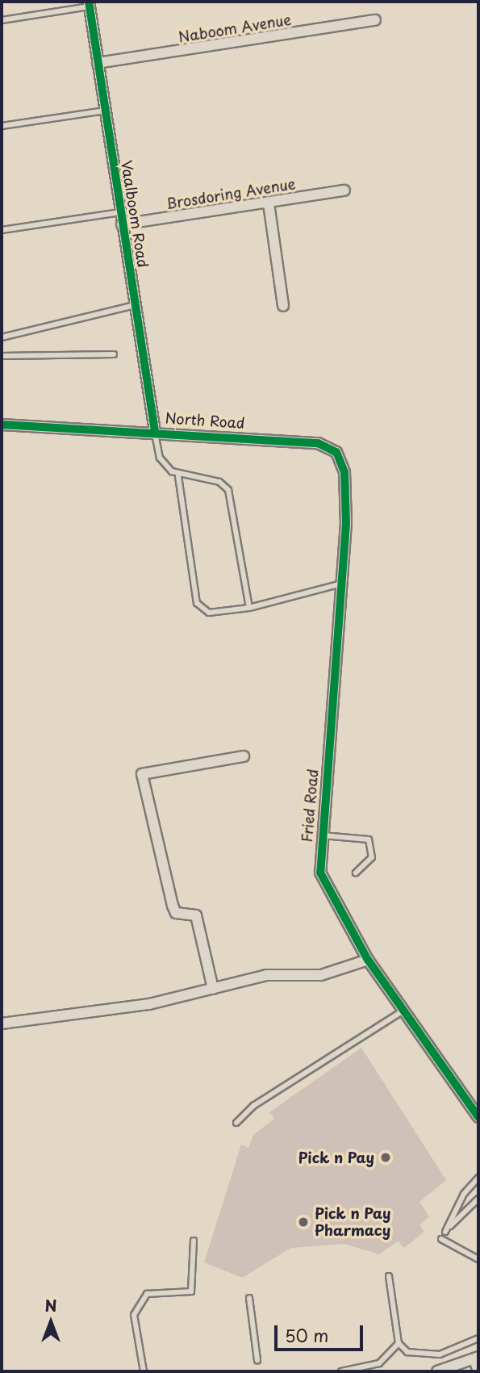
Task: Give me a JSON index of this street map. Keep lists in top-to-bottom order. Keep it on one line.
{"streets":{"street":["Naboom Avenue","Brosdoring Avenue","Vaalboom Road","North Road","Fried Road"]},"crossings":[["Naboom Avenue","Vaalboom Road"],["Brosdoring Avenue","Vaalboom Road"],["Vaalboom Road","North Road"],["North Road","Fried Road"]],"places":["Pick n Pay","Pick n Pay Pharmacy"],"scale_bar":"50 m","north":"top"}
